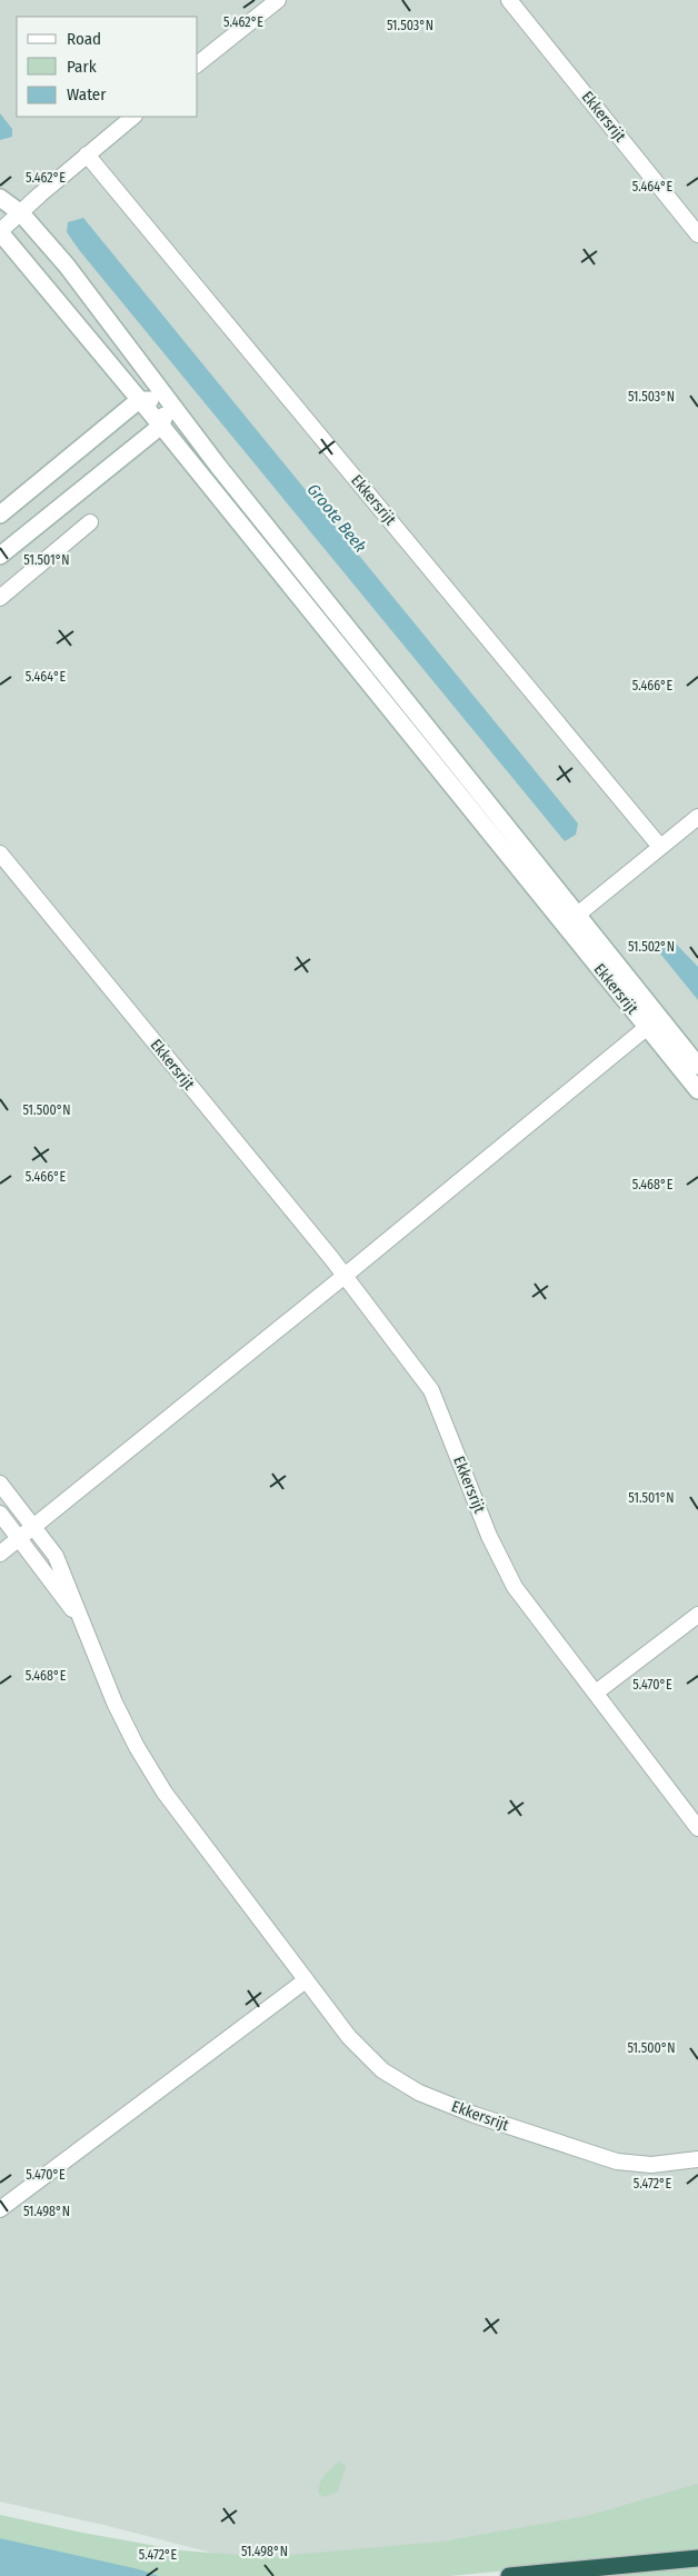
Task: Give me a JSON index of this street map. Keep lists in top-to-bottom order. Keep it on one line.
{"streets":{"main road":["Ekkersrijt"]},"water":["Groote Beek"],"legend":["Road","Park","Water"],"coordinates":["5.462°E","51.503°N","5.464°E","51.501°N","5.466°E","51.502°N","51.500°N","5.468°E","5.470°E","5.472°E","51.498°N"]}
